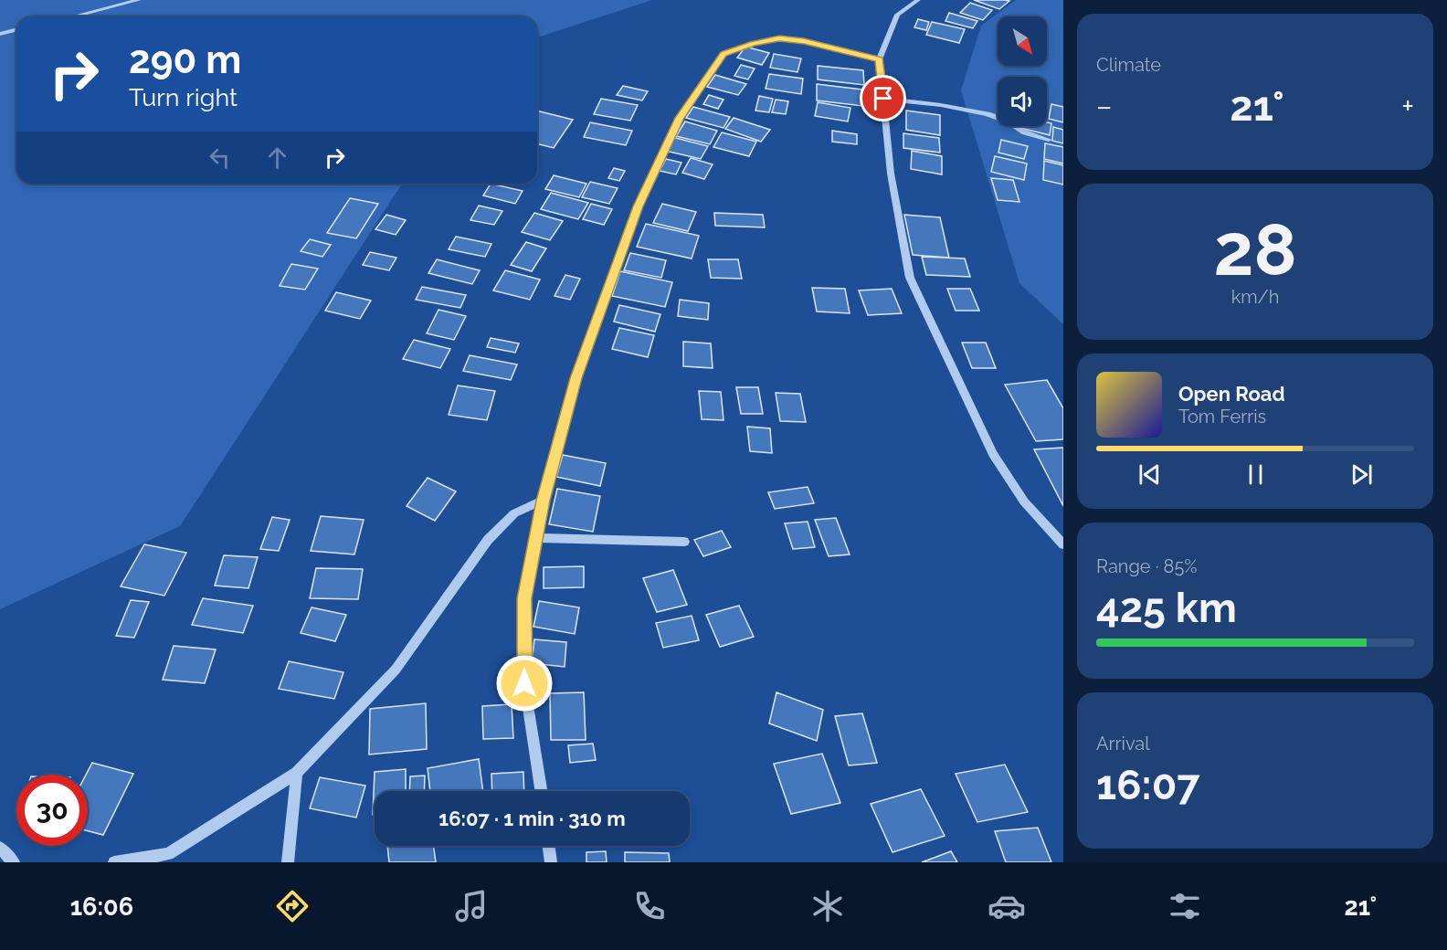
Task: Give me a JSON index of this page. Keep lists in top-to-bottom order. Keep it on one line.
{"north":"bottom right","page":{"tile":["Climate",["28","km/h"],["Range · 85%","425 km"],["Arrival","16:07"]],"turn":["290 m","Turn right"],"heat":["−","21°","+"],"song":["Open Road","Tom Ferris"],"limit":"30","trip":"16:07 · 1 min · 310 m","tabs":["16:06","21°"]}}
